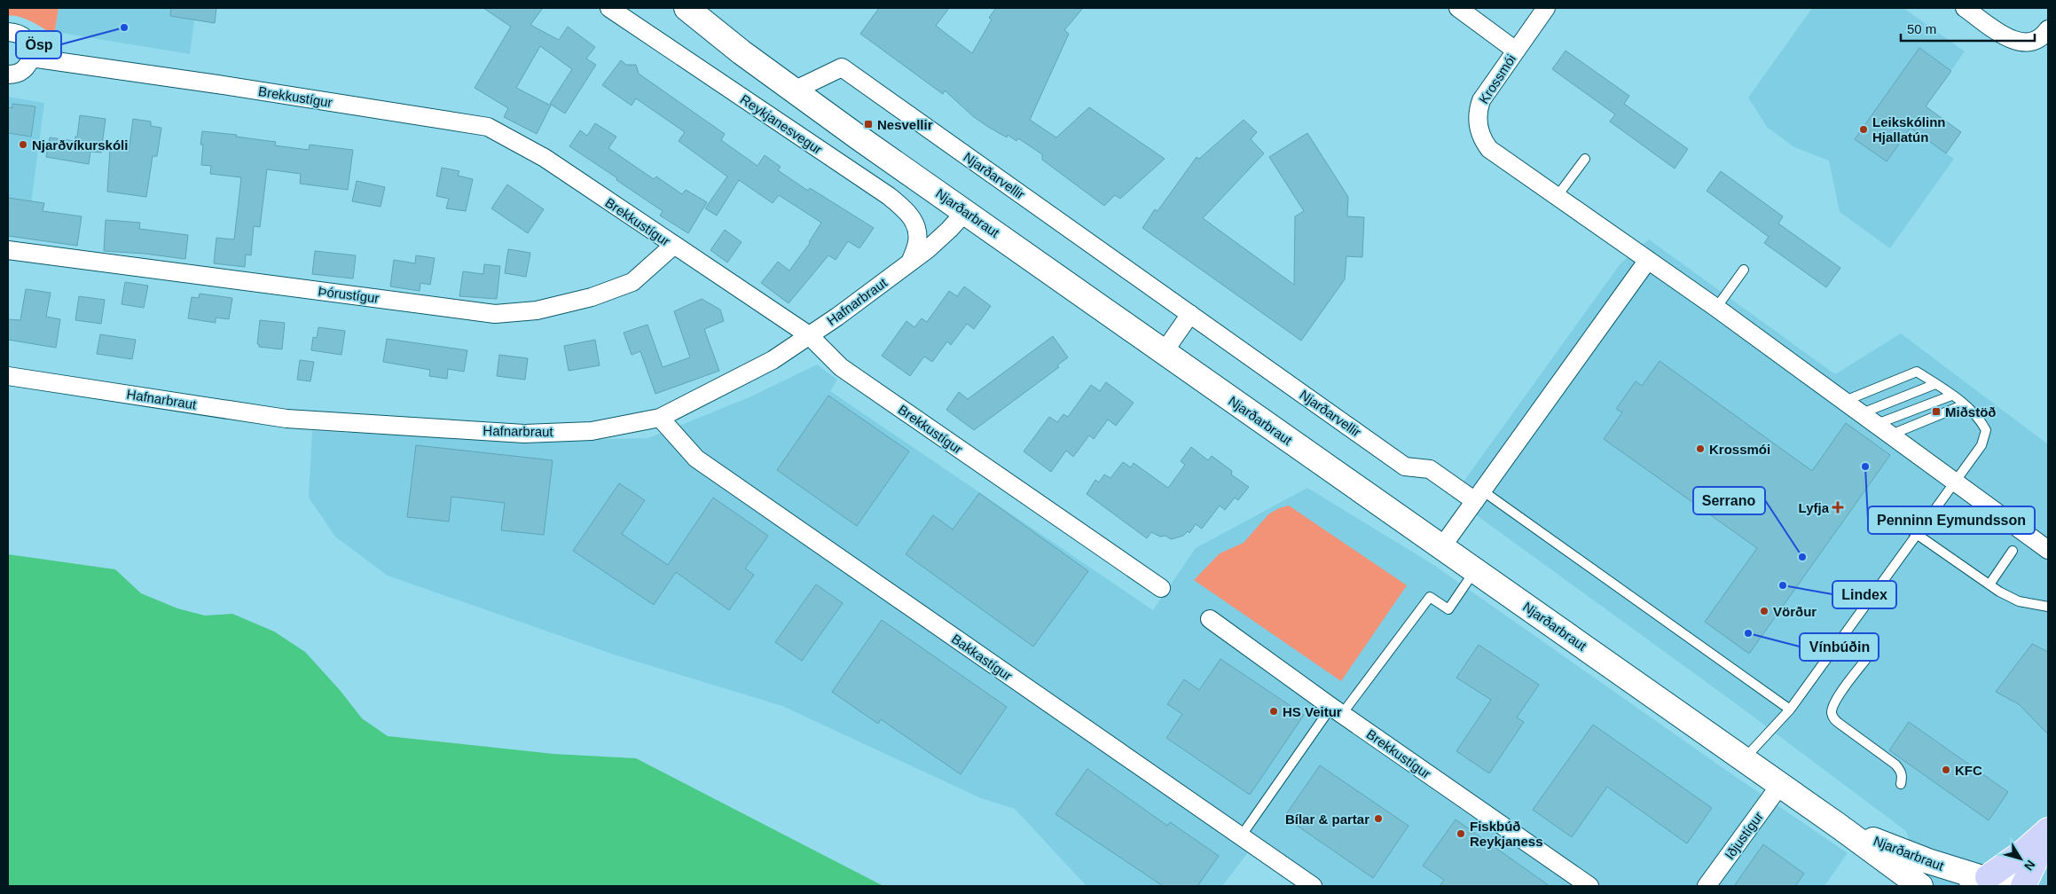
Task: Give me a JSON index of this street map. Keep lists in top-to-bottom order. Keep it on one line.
{"streets":{"main road":["Njarðarbraut"],"street":["Krossmói","Brekkustígur","Reykjanesvegur","Njarðarvellir","Þórustígur","Hafnarbraut","Bakkastígur","Iðjustígur"]},"crossings":[["Brekkustígur","Þórustígur"],["Brekkustígur","Hafnarbraut"],["Reykjanesvegur","Hafnarbraut"],["Njarðarvellir","Njarðarbraut"],["Njarðarbraut","Hafnarbraut"],["Njarðarbraut","Iðjustígur"],["Hafnarbraut","Bakkastígur"]],"places":{"other":["Ösp","Leikskólinn Hjallatún","Njarðvíkurskóli","Krossmói","Penninn Eymundsson","Serrano","Lindex","Vörður","Vínbúðin","HS Veitur","KFC","Bílar & partar","Fiskbúð Reykjaness"],"transit":["Nesvellir","Miðstöð"],"health":["Lyfja"]},"scale_bar":"50 m","north":"bottom right"}
